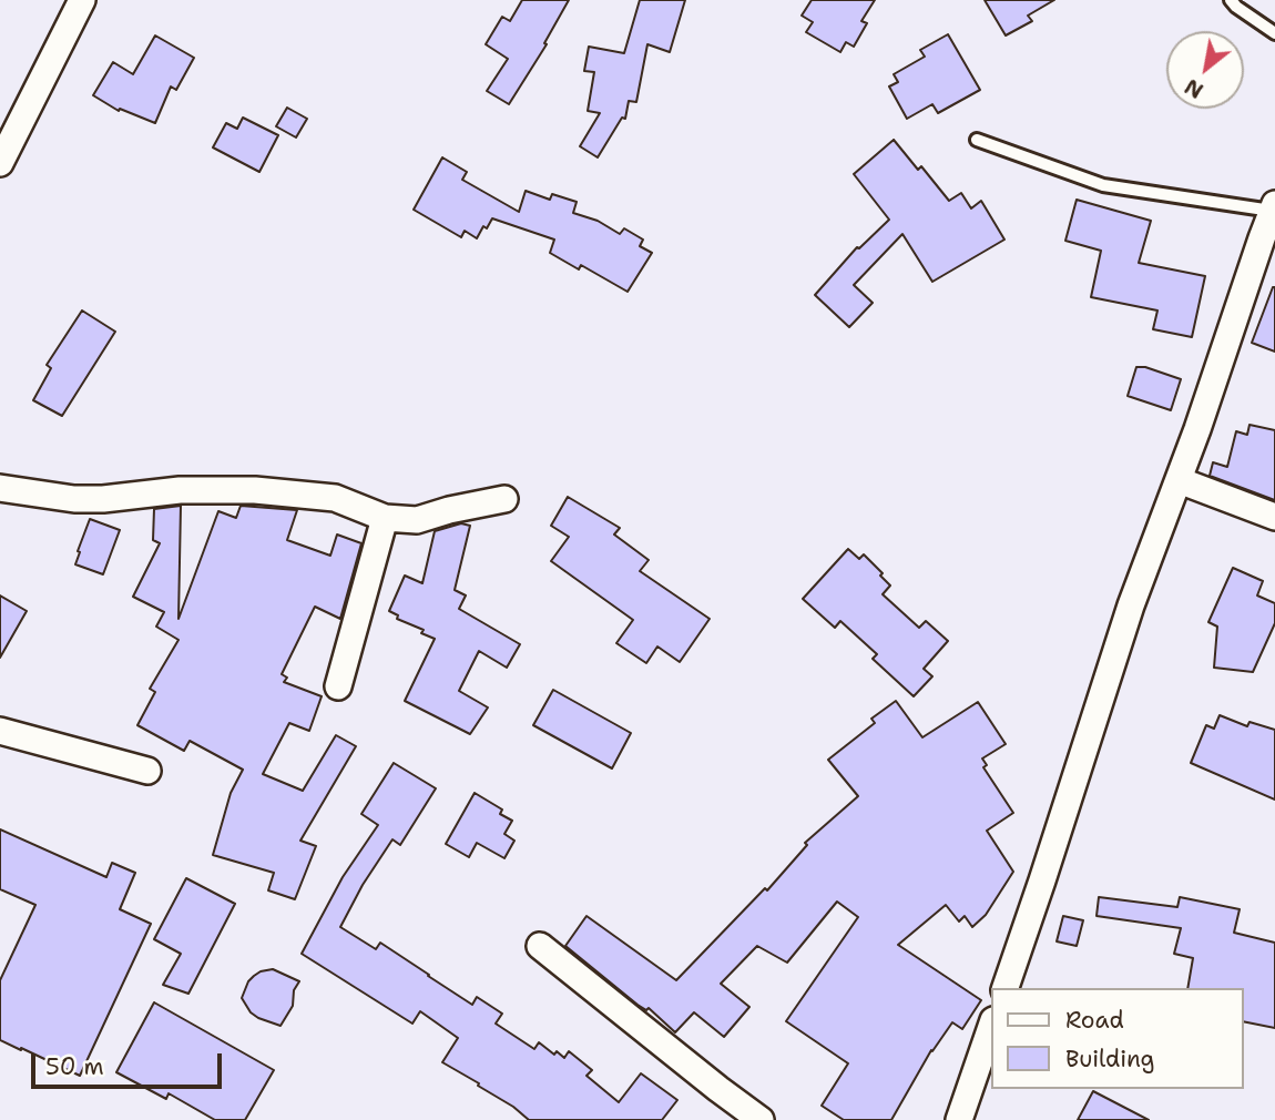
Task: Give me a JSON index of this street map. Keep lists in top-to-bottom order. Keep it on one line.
{"legend":["Road","Building"],"scale_bar":"50 m","north":"bottom left"}
